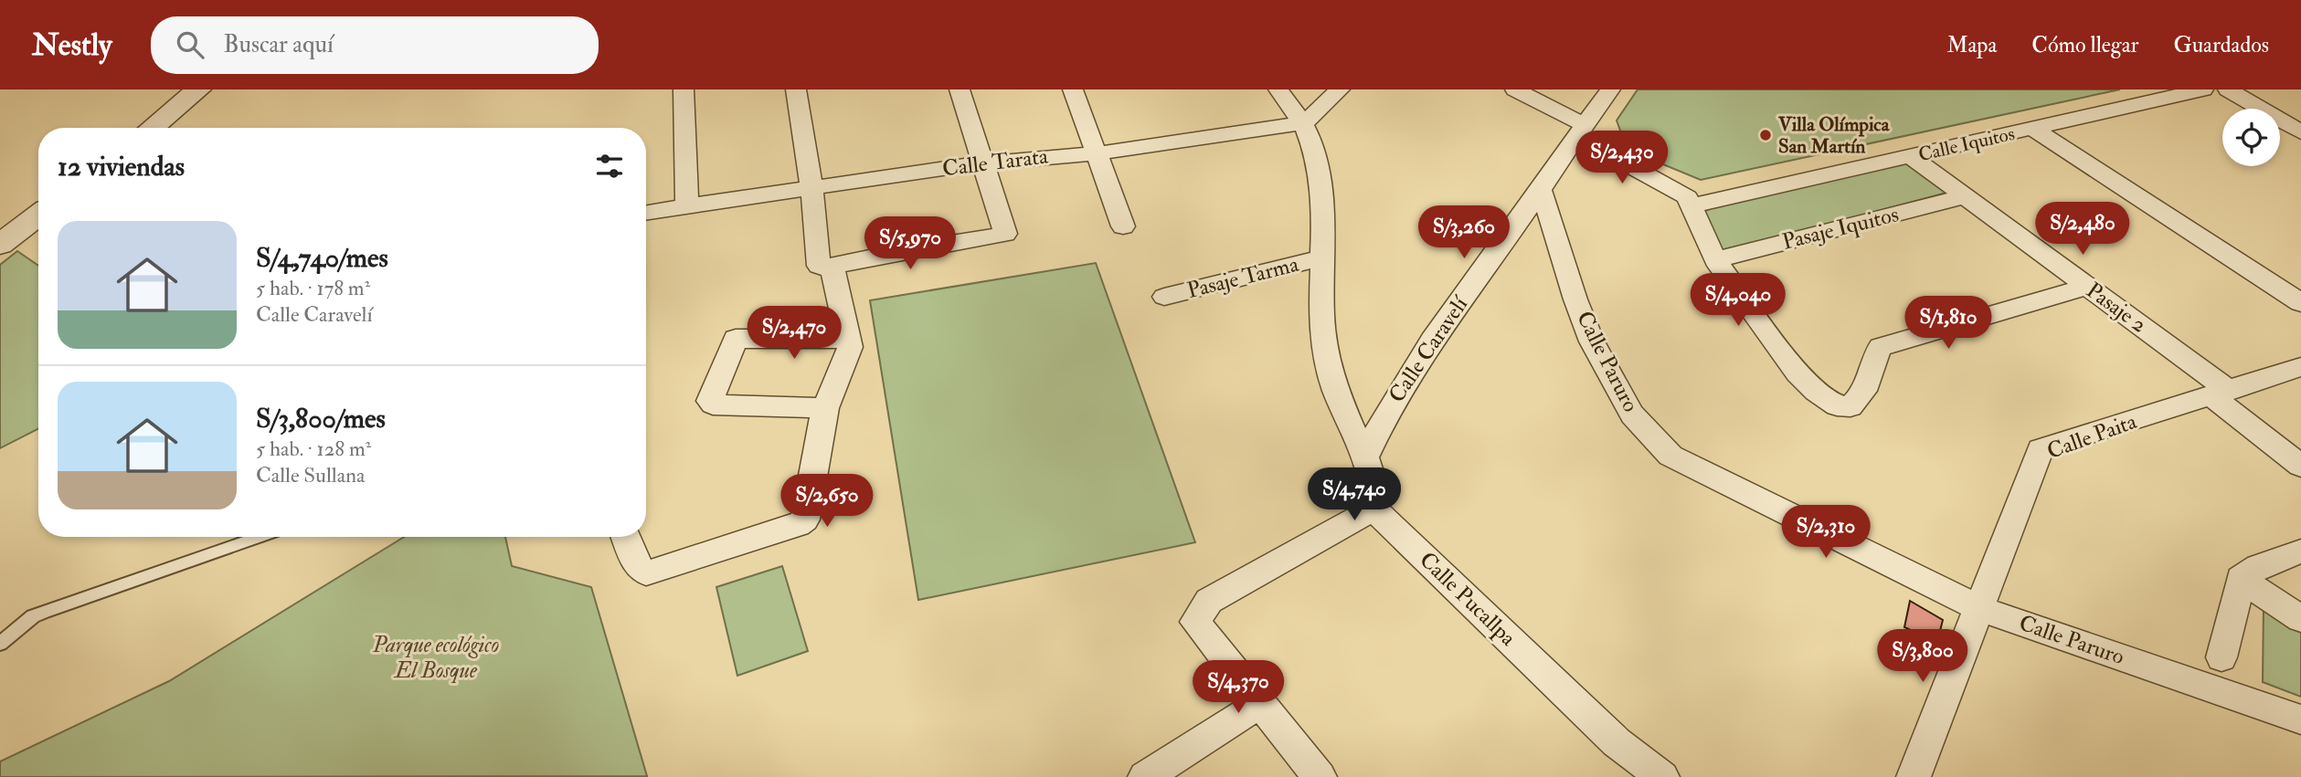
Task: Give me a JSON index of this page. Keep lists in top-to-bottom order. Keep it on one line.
{"streets":{"street":["Calle Iquitos","Calle Tarata","Pasaje Iquitos","Pasaje Tarma","Pasaje 2","Calle Caravelí","Calle Paruro","Calle Paita","Calle Pucallpa"]},"crossings":[["Calle Iquitos","Pasaje 2"],["Pasaje Iquitos","Pasaje 2"],["Pasaje 2","Calle Paita"],["Calle Caravelí","Calle Paruro"],["Calle Paruro","Calle Paita"]],"parks":["Parque ecológico El Bosque"],"places":["Villa Olímpica San Martín"],"page":{"header":"Nestly","search":"Buscar aquí","nav":["Mapa","Cómo llegar","Guardados"],"heading":"12 viviendas","price":["S/2,430","S/2,480","S/3,260","S/5,970","S/4,040","S/1,810","S/2,470","S/4,740","S/2,650","S/2,310","S/3,800","S/4,370"],"list":[{"name":"S/4,740/mes","note":"5 hab. · 178 m² · Calle Caravelí"},{"name":"S/3,800/mes","note":"5 hab. · 128 m² · Calle Sullana"}]}}
